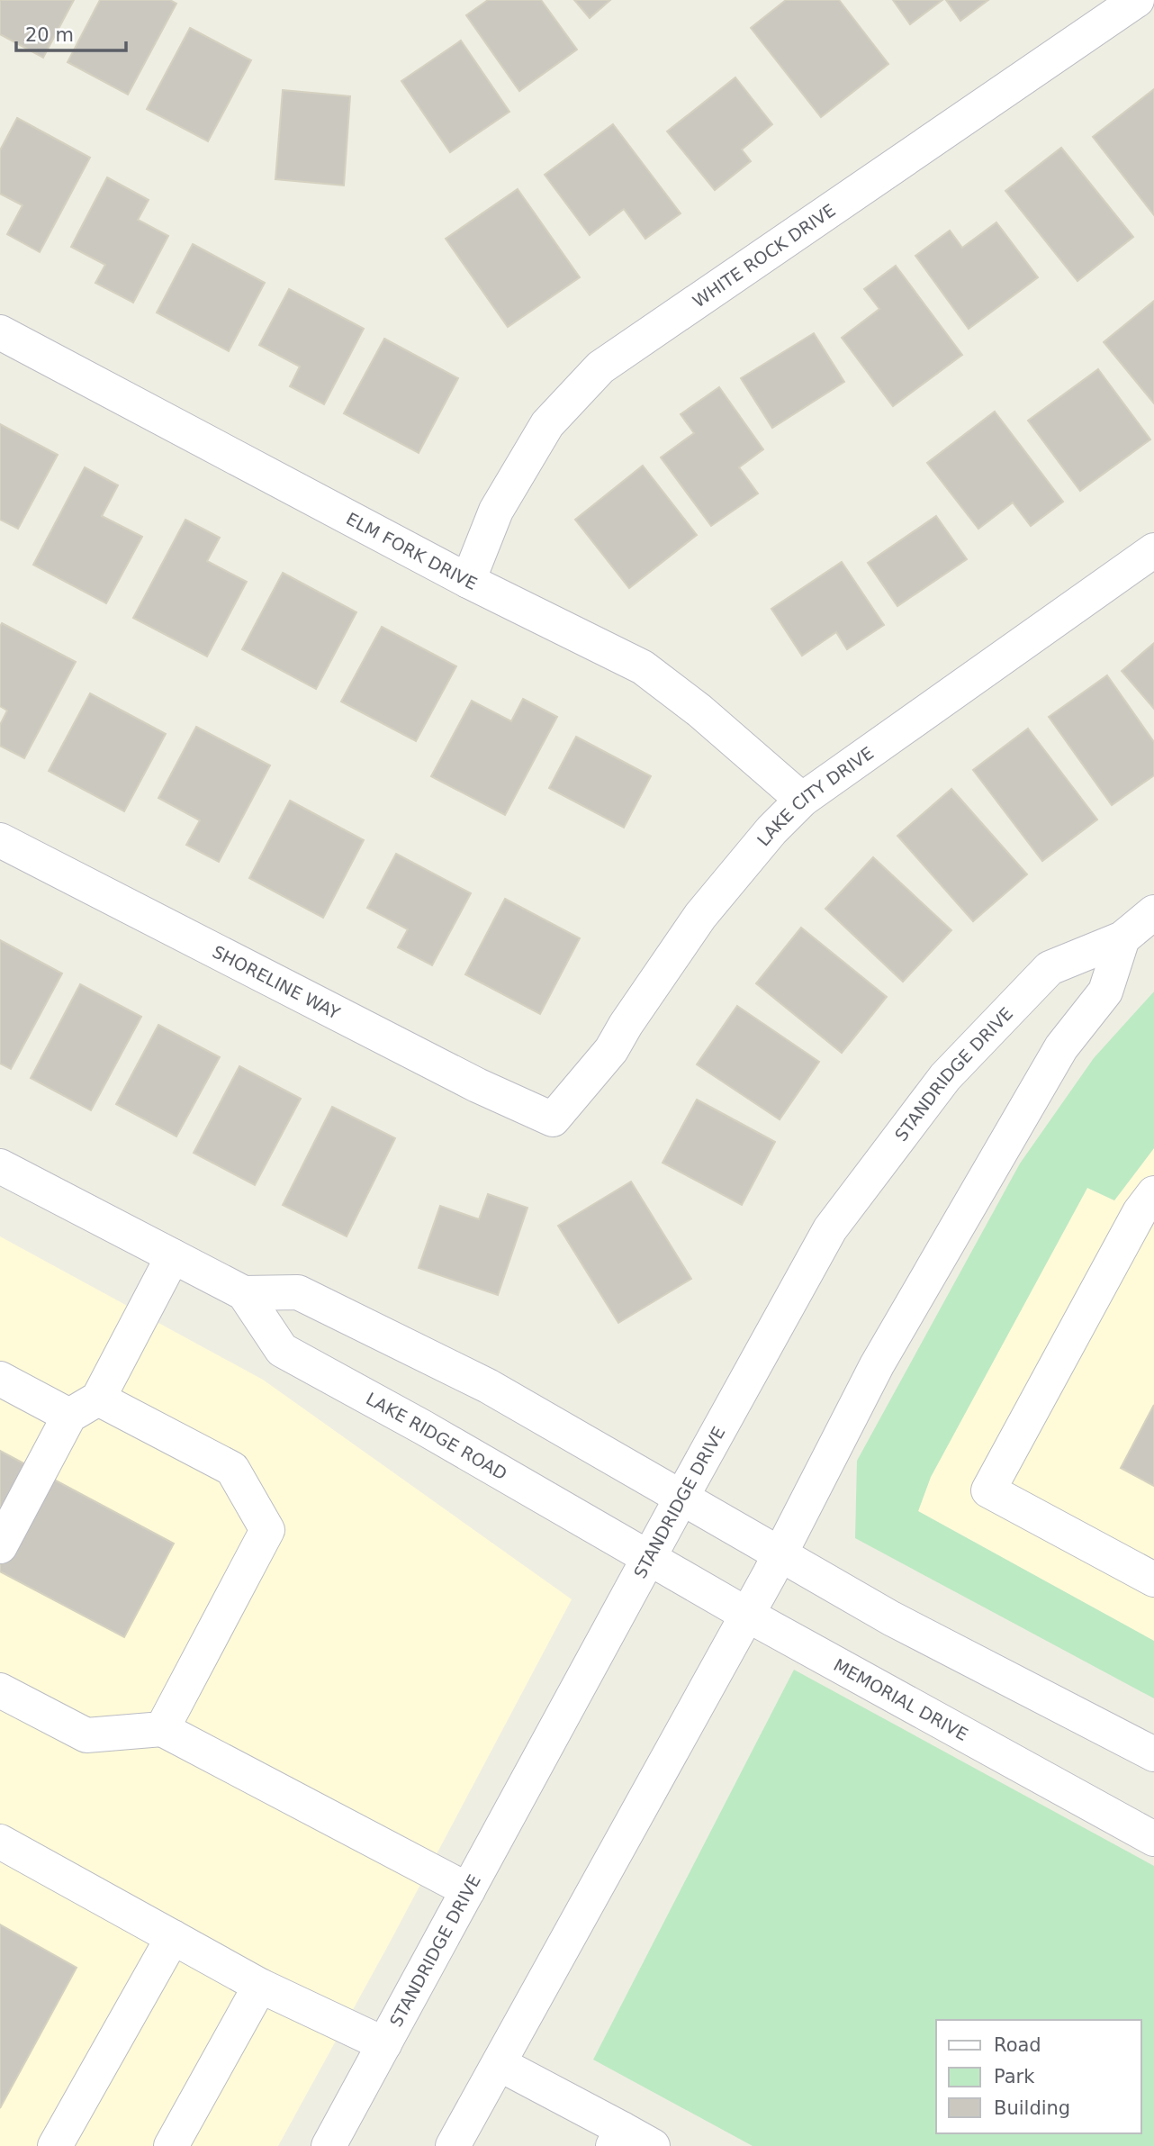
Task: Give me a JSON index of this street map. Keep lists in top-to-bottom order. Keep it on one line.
{"streets":{"street":["WHITE ROCK DRIVE","ELM FORK DRIVE","LAKE CITY DRIVE","SHORELINE WAY","STANDRIDGE DRIVE","LAKE RIDGE ROAD","MEMORIAL DRIVE"]},"crossings":[["WHITE ROCK DRIVE","ELM FORK DRIVE"],["ELM FORK DRIVE","LAKE CITY DRIVE"],["LAKE CITY DRIVE","SHORELINE WAY"],["STANDRIDGE DRIVE","LAKE RIDGE ROAD"],["STANDRIDGE DRIVE","MEMORIAL DRIVE"],["LAKE RIDGE ROAD","MEMORIAL DRIVE"]],"legend":["Road","Park","Building"],"scale_bar":"20 m"}
